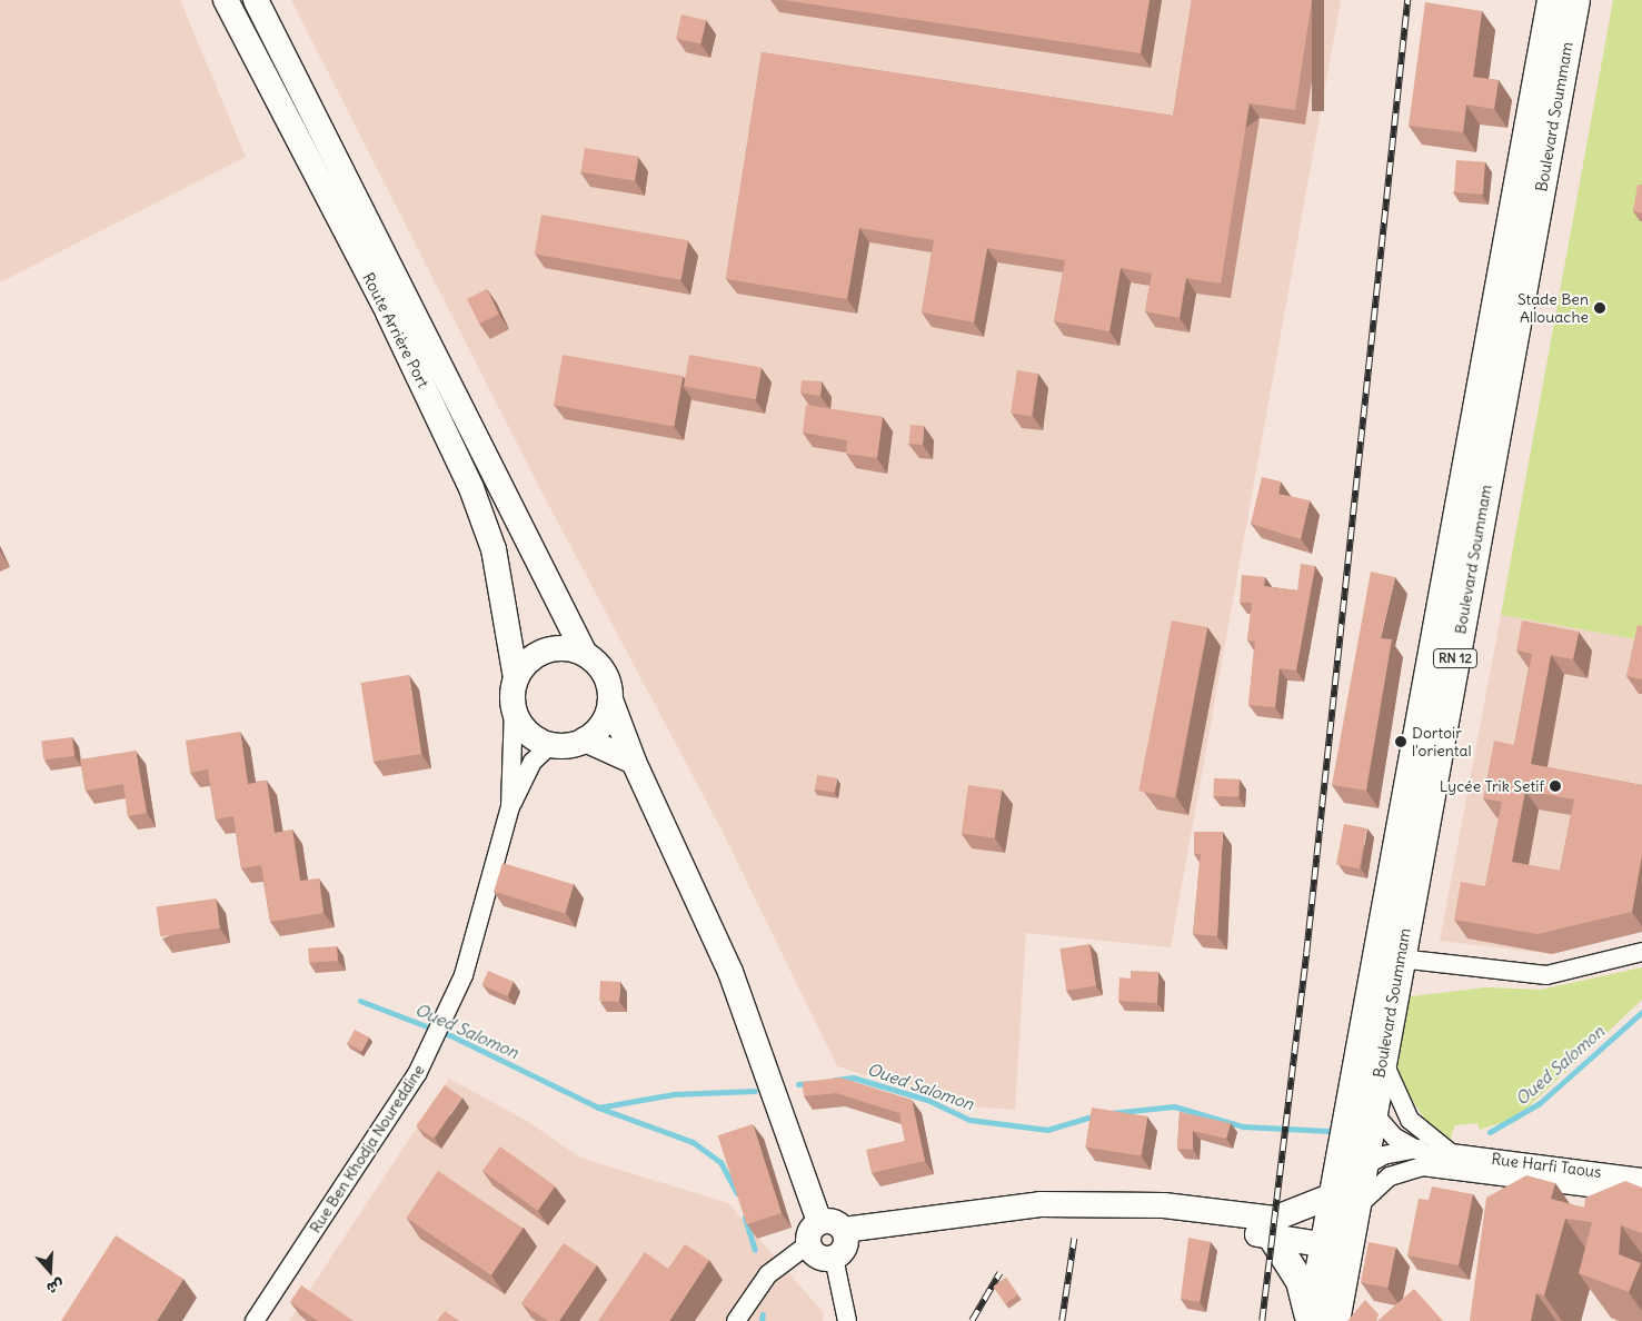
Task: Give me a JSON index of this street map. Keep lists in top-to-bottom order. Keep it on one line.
{"streets":{"main road":["Boulevard Soummam","RN 12"],"street":["Route Arrière Port","Rue Ben Khodja Noureddine","Rue Harfi Taous"]},"crossings":[["Boulevard Soummam","Rue Harfi Taous"],["Route Arrière Port","Rue Ben Khodja Noureddine"]],"water":["Oued Salomon"],"places":["Stade Ben Allouache","Dortoir l'oriental","Lycée Trik Setif"],"north":"bottom"}
